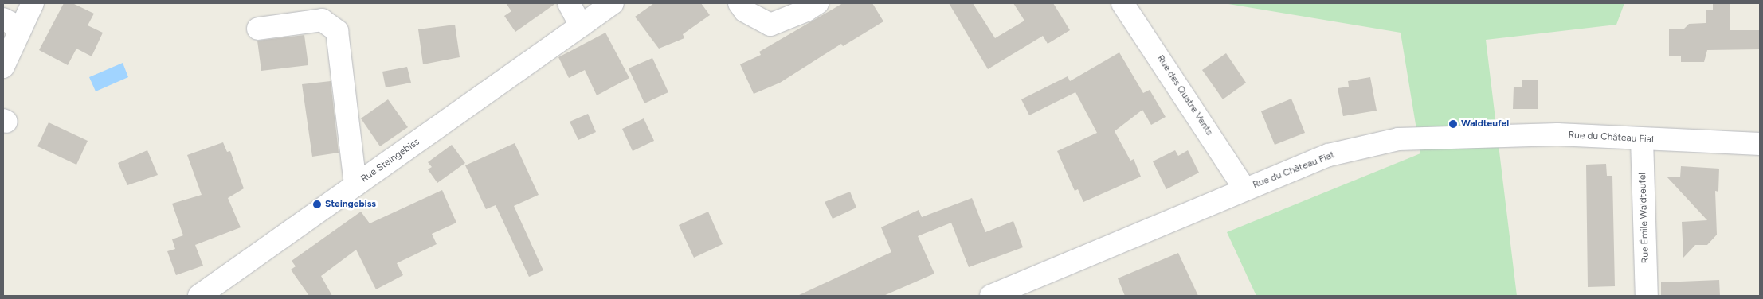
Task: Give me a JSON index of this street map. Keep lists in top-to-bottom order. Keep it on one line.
{"streets":{"street":["Rue des Quatre Vents","Rue du Château Fiat","Rue Steingebiss","Rue Émile Waldteufel"]},"crossings":[["Rue des Quatre Vents","Rue du Château Fiat"],["Rue du Château Fiat","Rue Émile Waldteufel"]],"places":["Waldteufel","Steingebiss"]}
